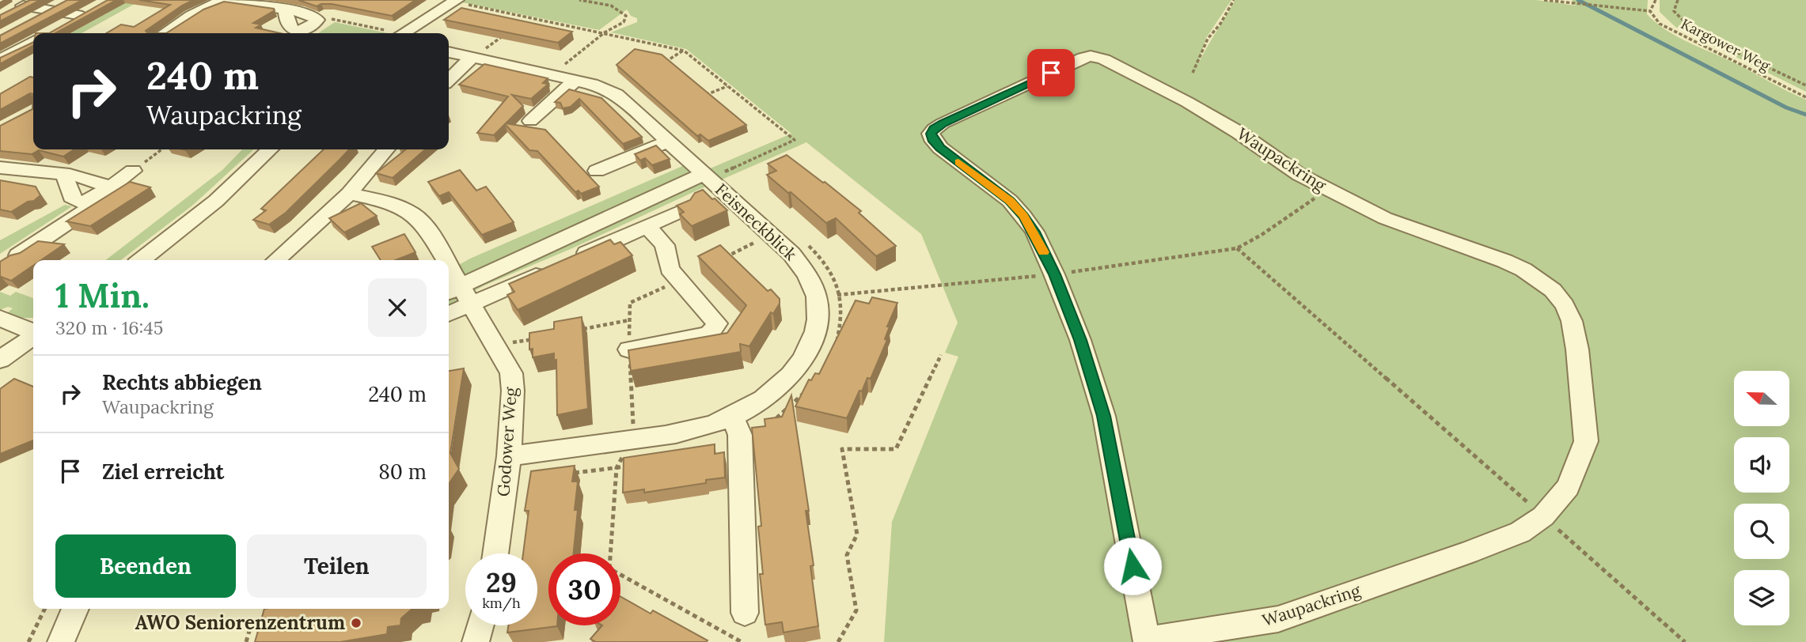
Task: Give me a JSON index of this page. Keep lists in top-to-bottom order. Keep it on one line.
{"streets":{"street":["Waupackring","Feisneckblick","Godower Weg"],"path":["Kargower Weg"]},"crossings":[["Feisneckblick","Godower Weg"]],"places":["AWO Seniorenzentrum"],"north":"left","page":{"turn":["240 m","Waupackring"],"heading":["1 Min.","320 m · 16:45"],"list":[{"name":"Rechts abbiegen","note":"Waupackring","value":"240 m"},{"name":"Ziel erreicht","value":"80 m"}],"buttons":["Beenden","Teilen"],"speed":"29 km/h","limit":"30"}}
